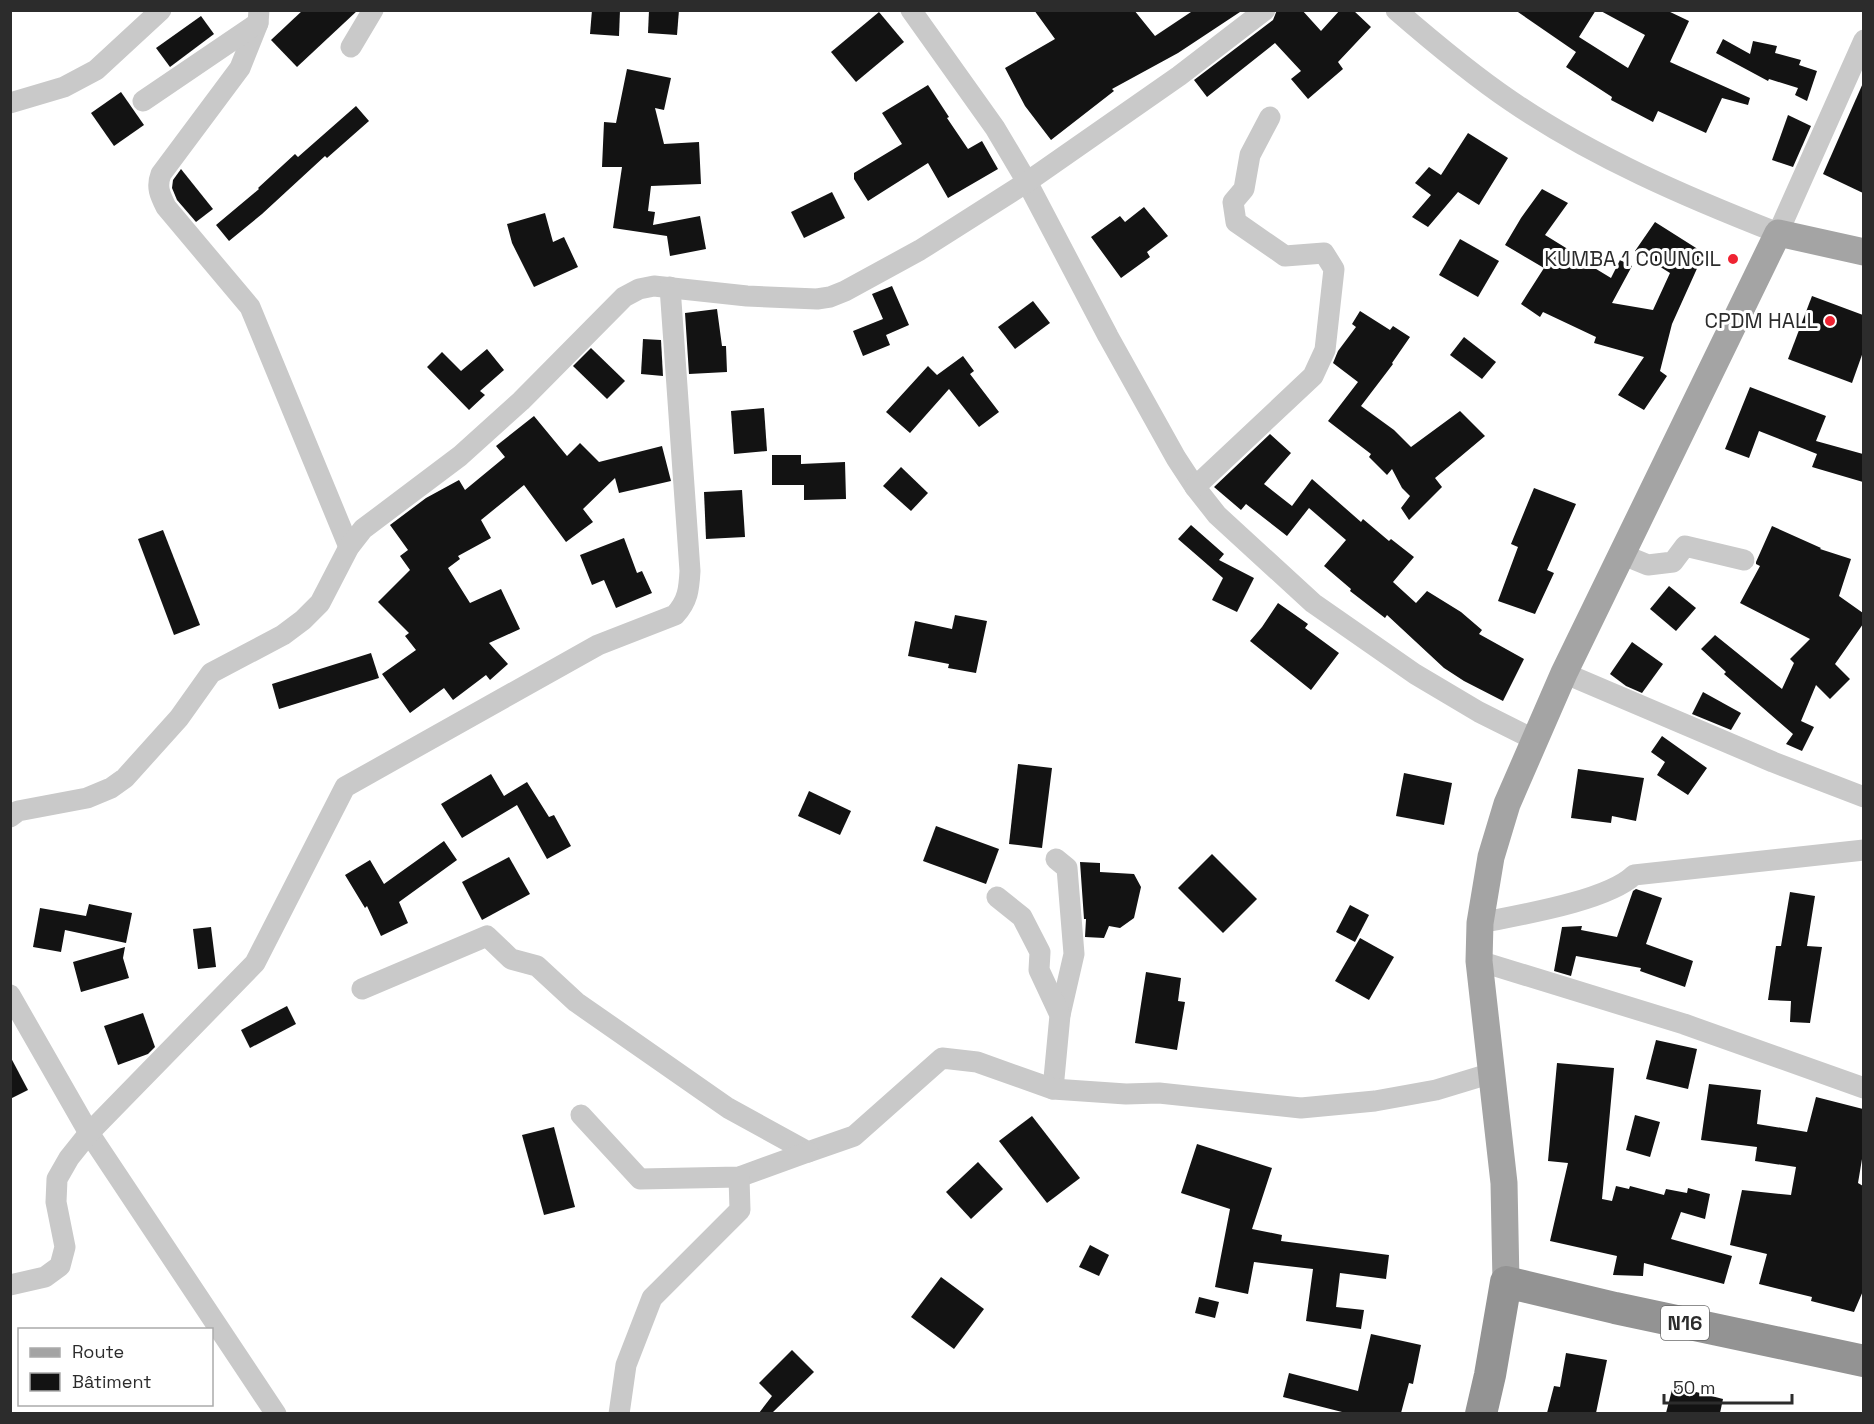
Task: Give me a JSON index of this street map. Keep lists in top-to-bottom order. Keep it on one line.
{"streets":{"highway":["N16"]},"places":["KUMBA 1 COUNCIL","CPDM HALL"],"legend":["Route","Bâtiment"],"scale_bar":"50 m"}
